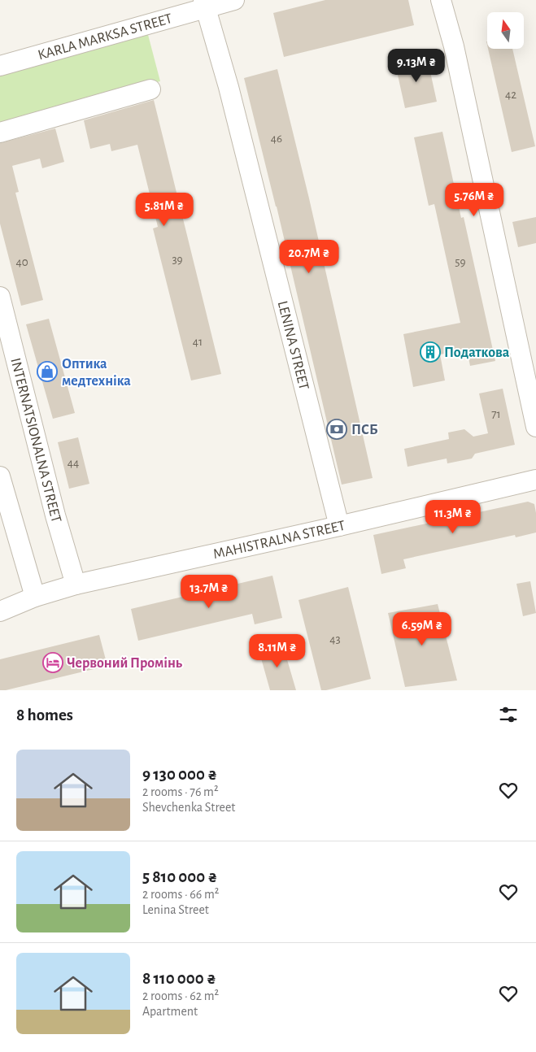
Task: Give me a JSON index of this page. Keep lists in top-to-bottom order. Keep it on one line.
{"streets":{"street":["KARLA MARKSA STREET","LENINA STREET","INTERNATSIONALNA STREET","MAHISTRALNA STREET"]},"crossings":[["KARLA MARKSA STREET","LENINA STREET"],["LENINA STREET","MAHISTRALNA STREET"],["INTERNATSIONALNA STREET","MAHISTRALNA STREET"]],"places":{"building":["Податкова"],"shop":["Оптика медтехніка"],"bank":["ПСБ"],"hotel":["Червоний Промінь"]},"house_numbers":["42","46","39","40","59","41","71","44","43"],"north":"top","page":{"price":["9.13M ₴","5.76M ₴","5.81M ₴","20.7M ₴","11.3M ₴","13.7M ₴","6.59M ₴","8.11M ₴"],"heading":"8 homes","list":[{"name":"9 130 000 ₴","note":"2 rooms · 76 m² · Shevchenka Street"},{"name":"5 810 000 ₴","note":"2 rooms · 66 m² · Lenina Street"},{"name":"8 110 000 ₴","note":"2 rooms · 62 m² · Apartment"}]}}
